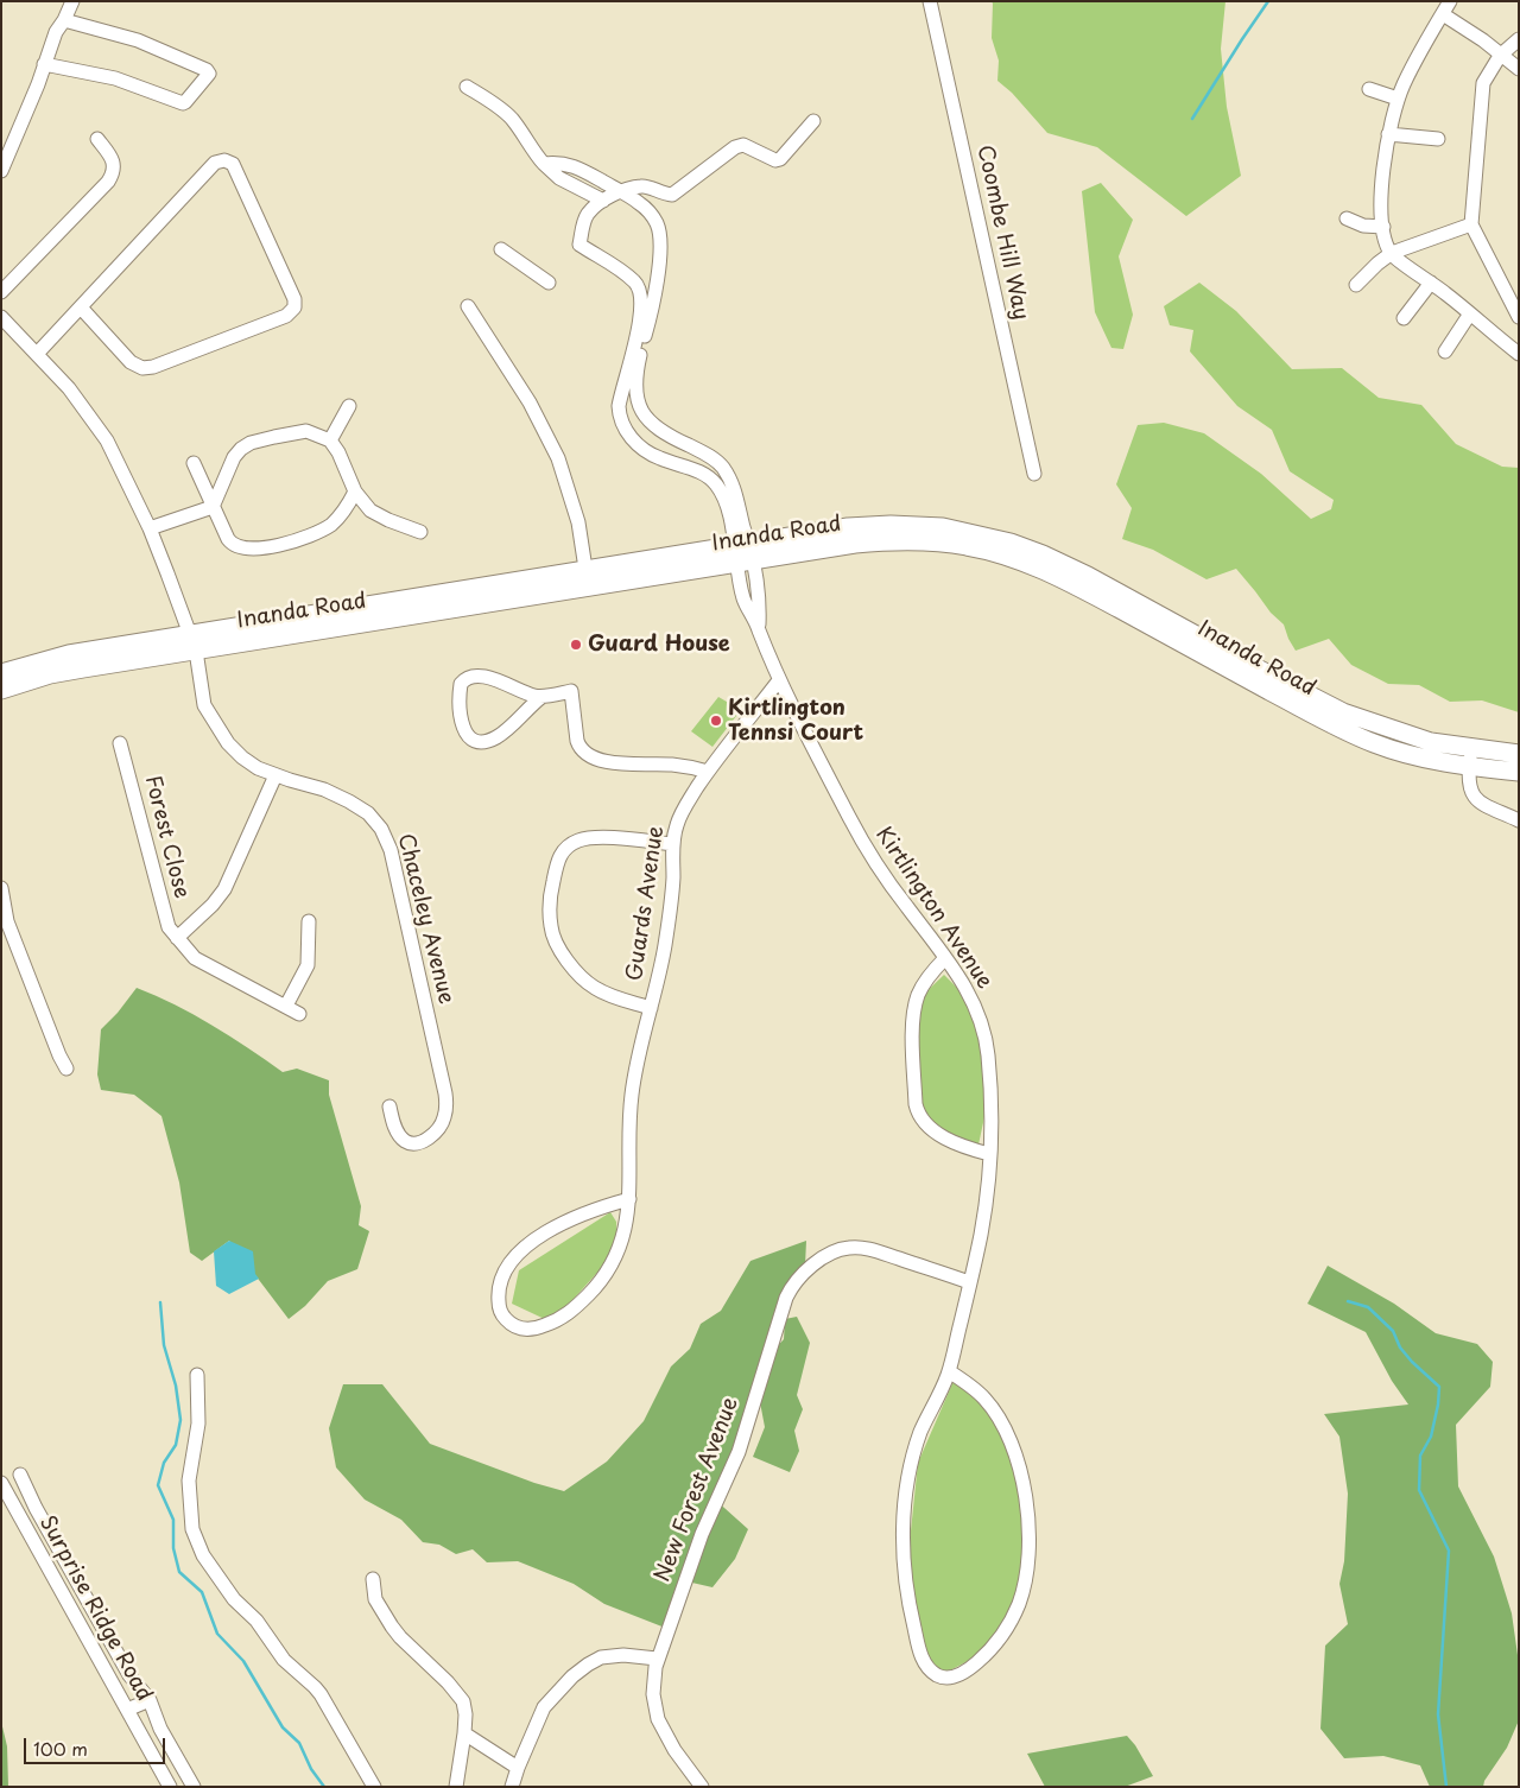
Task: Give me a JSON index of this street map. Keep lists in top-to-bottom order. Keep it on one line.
{"streets":{"main road":["Inanda Road"],"street":["Coombe Hill Way","Forest Close","Guards Avenue","Kirtlington Avenue","Chaceley Avenue","New Forest Avenue","Surprise Ridge Road"]},"crossings":[["Inanda Road","Kirtlington Avenue"],["Inanda Road","Chaceley Avenue"],["Guards Avenue","Kirtlington Avenue"],["Kirtlington Avenue","New Forest Avenue"]],"places":["Guard House","Kirtlington Tennsi Court"],"scale_bar":"100 m"}
